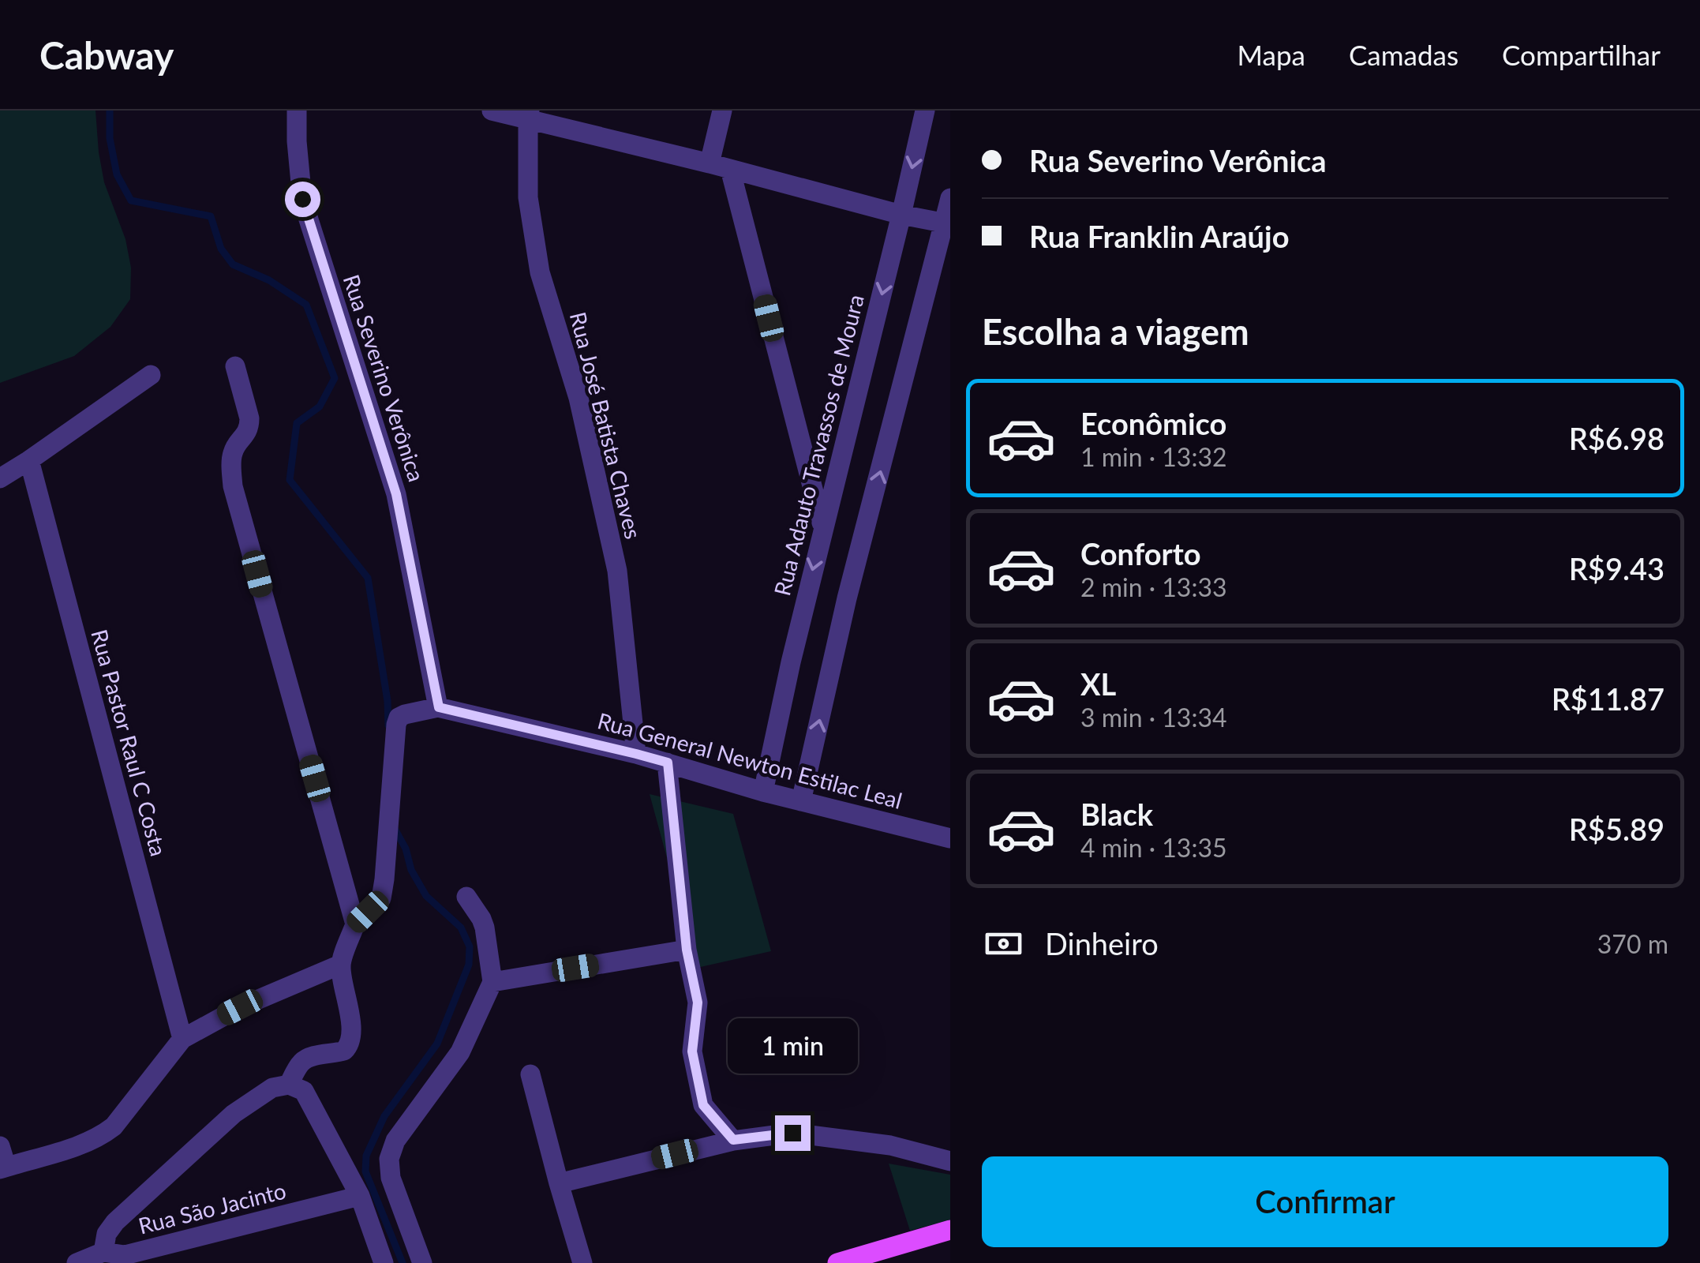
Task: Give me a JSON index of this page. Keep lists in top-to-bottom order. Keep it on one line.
{"streets":{"street":["Rua Severino Verônica","Rua José Batista Chaves","Rua Adauto Travassos de Moura","Rua Pastor Raul C Costa","Rua General Newton Estilac Leal","Rua São Jacinto"]},"crossings":[["Rua Severino Verônica","Rua General Newton Estilac Leal"],["Rua José Batista Chaves","Rua General Newton Estilac Leal"],["Rua Adauto Travassos de Moura","Rua General Newton Estilac Leal"]],"page":{"header":"Cabway","nav":["Mapa","Camadas","Compartilhar"],"banner":["Rua Severino Verônica","Rua Franklin Araújo"],"heading":"Escolha a viagem","list":[{"name":"Econômico","note":"1 min · 13:32","value":"R$6.98"},{"name":"Conforto","note":"2 min · 13:33","value":"R$9.43"},{"name":"XL","note":"3 min · 13:34","value":"R$11.87"},{"name":"Black","note":"4 min · 13:35","value":"R$5.89"}],"pay":["Dinheiro","370 m"],"bubble":"1 min","buttons":"Confirmar"}}
